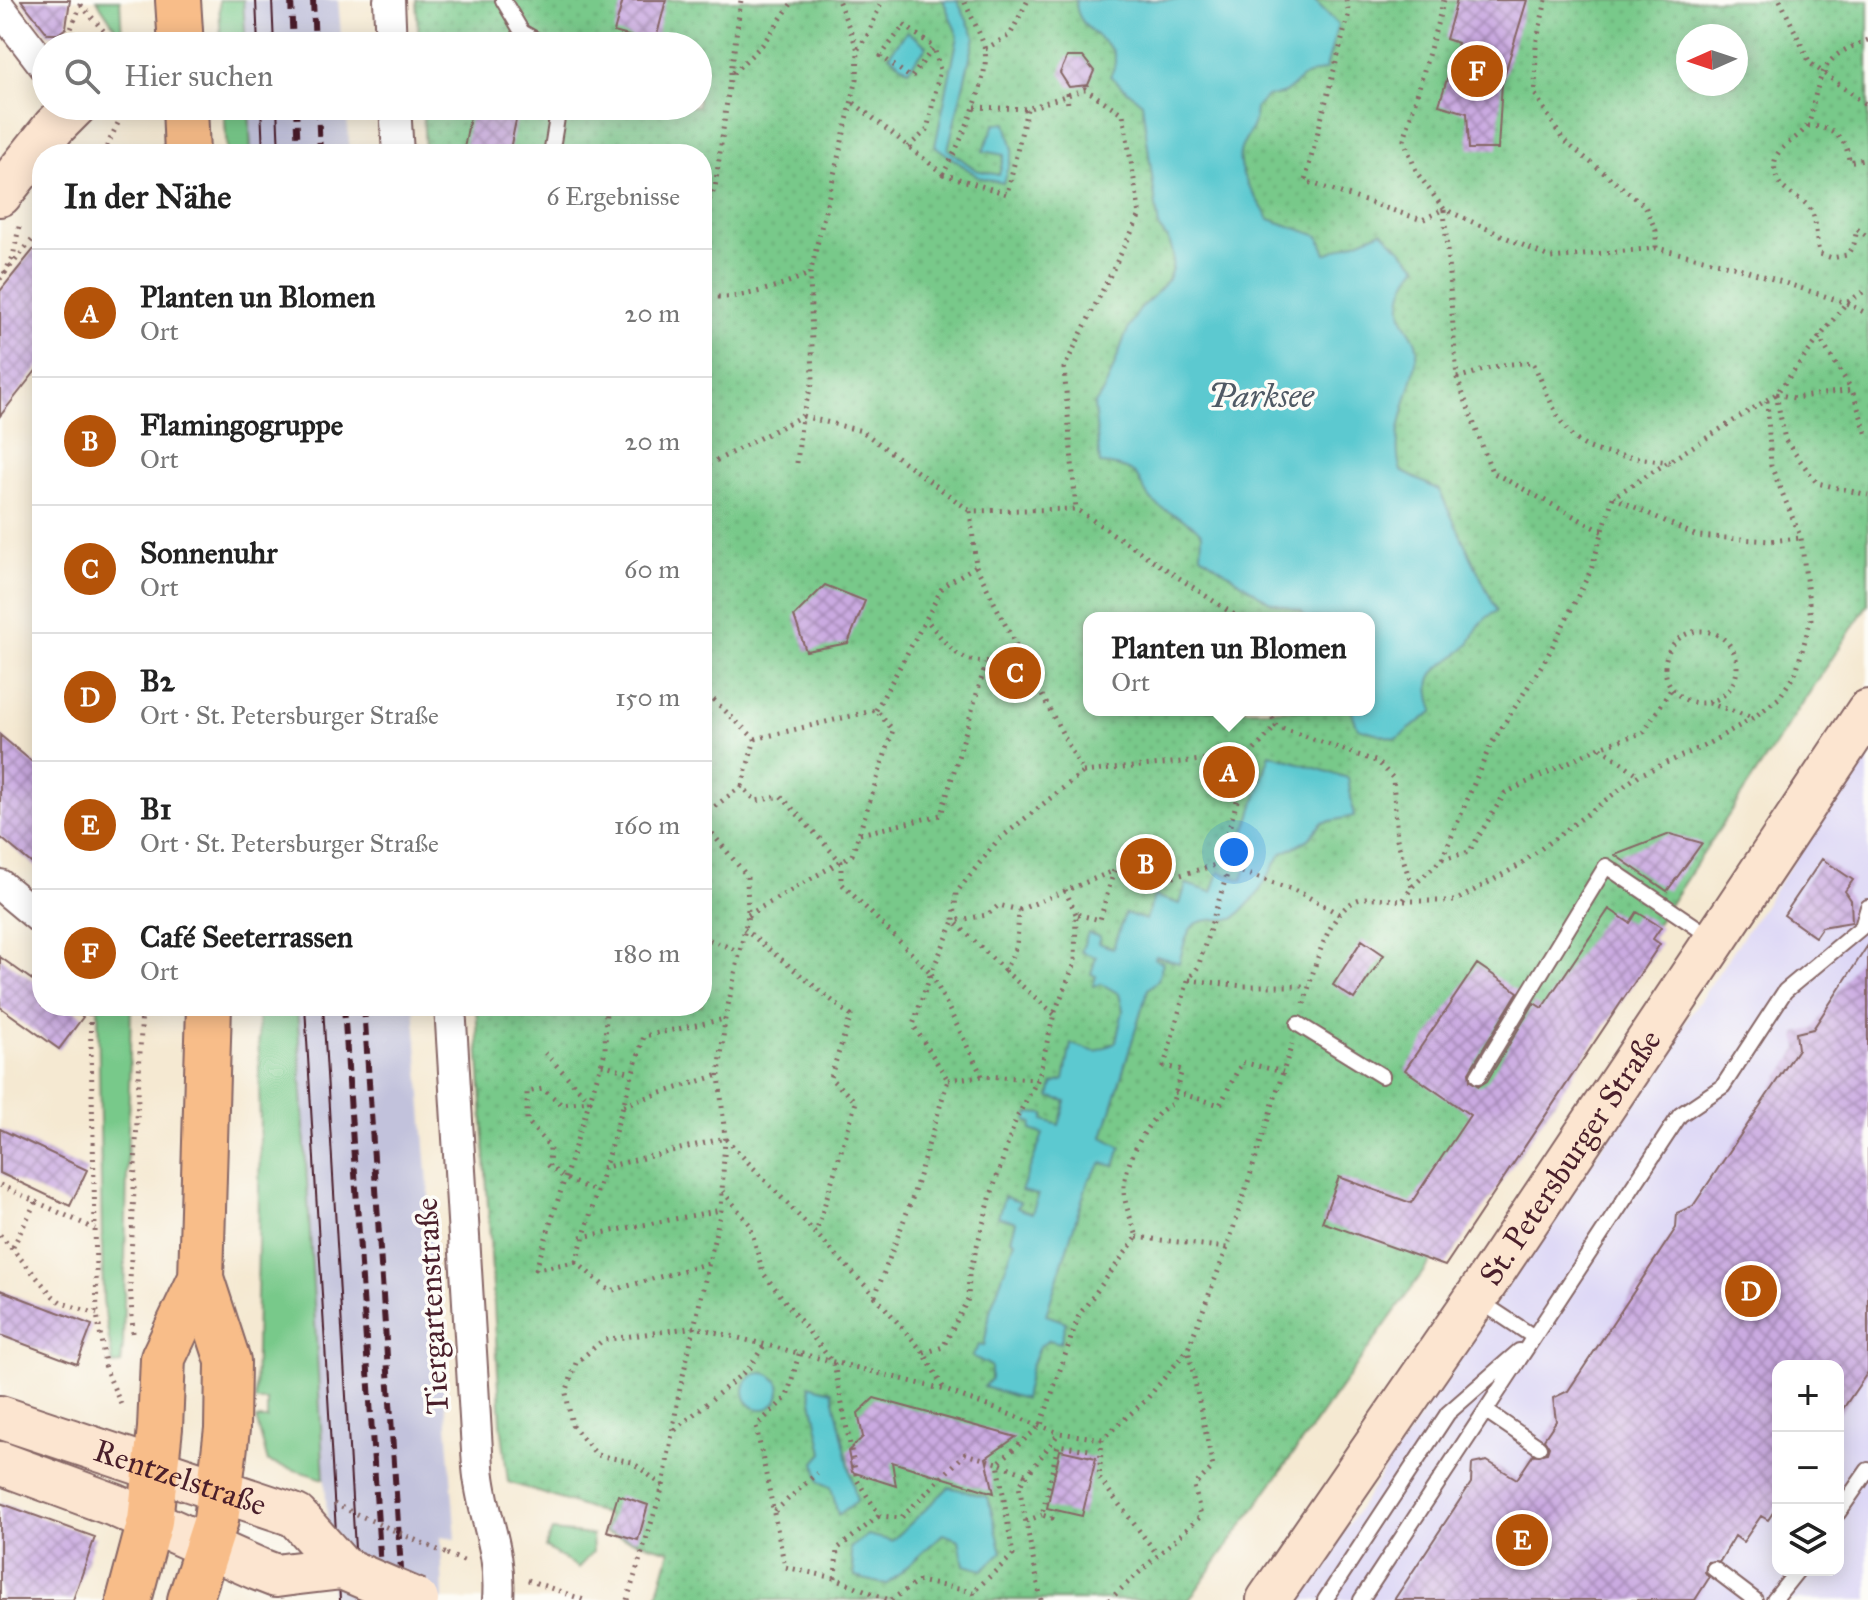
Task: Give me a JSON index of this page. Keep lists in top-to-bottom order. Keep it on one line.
{"streets":{"street":["St. Petersburger Straße","Tiergartenstraße","Rentzelstraße"]},"water":["Parksee"],"north":"left","page":{"search":"Hier suchen","pins":["F","C","A","B","D","E"],"heading":["In der Nähe","6 Ergebnisse"],"list":[{"mark":"A","name":"Planten un Blomen","note":"Ort","value":"20 m"},{"mark":"B","name":"Flamingogruppe","note":"Ort","value":"20 m"},{"mark":"C","name":"Sonnenuhr","note":"Ort","value":"60 m"},{"mark":"D","name":"B2","note":"Ort · St. Petersburger Straße","value":"150 m"},{"mark":"E","name":"B1","note":"Ort · St. Petersburger Straße","value":"160 m"},{"mark":"F","name":"Café Seeterrassen","note":"Ort","value":"180 m"}],"popup":["Planten un Blomen","Ort"],"map_buttons":["+","−"]}}
